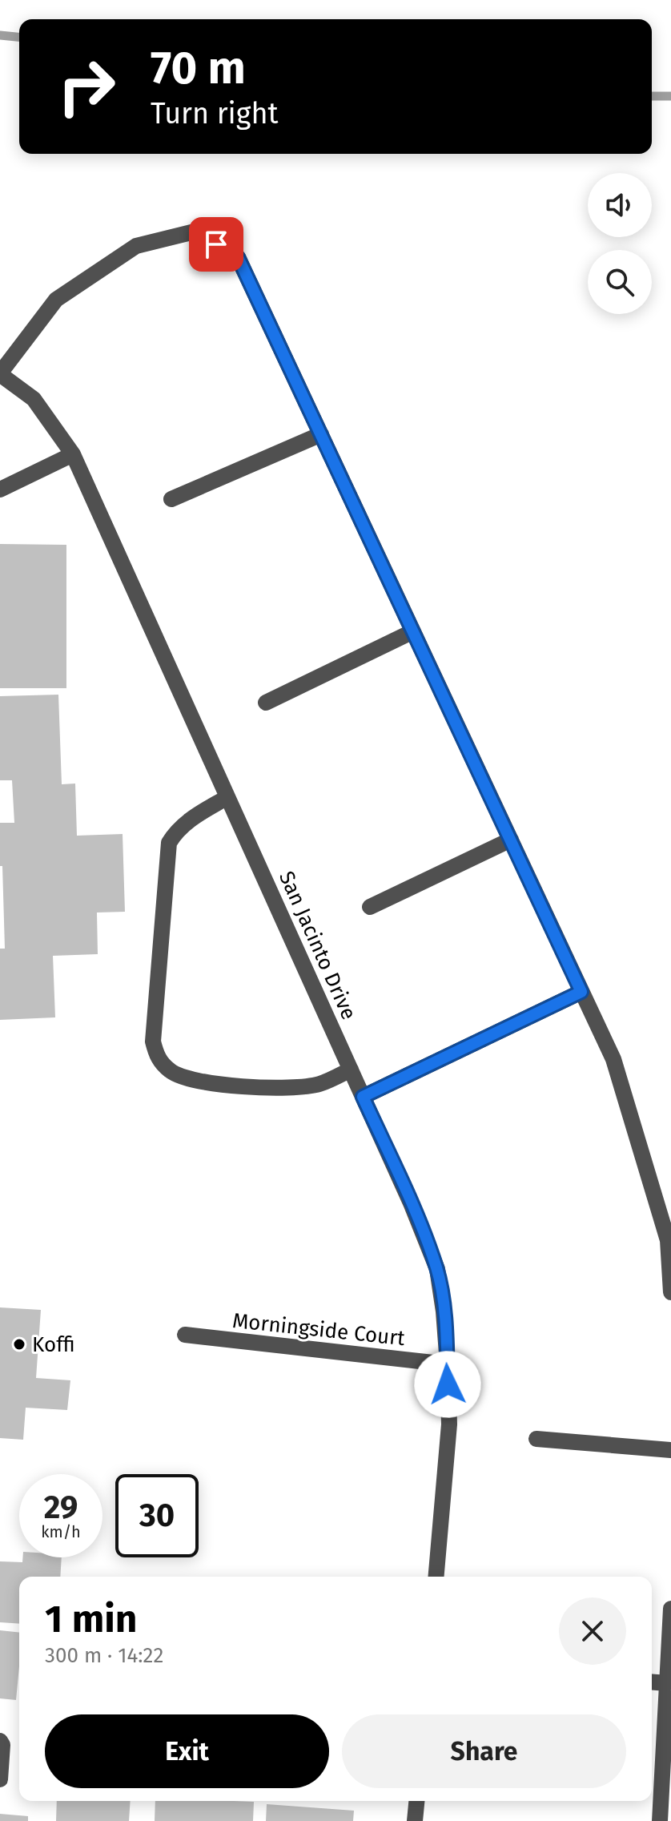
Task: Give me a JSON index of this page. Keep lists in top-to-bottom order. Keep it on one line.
{"streets":{"street":["San Jacinto Drive","Morningside Court"]},"crossings":[["San Jacinto Drive","Morningside Court"]],"places":["Koffi"],"page":{"turn":["70 m","Turn right"],"speed":"29 km/h","limit":"30","heading":["1 min","300 m · 14:22"],"buttons":["Exit","Share"]}}
